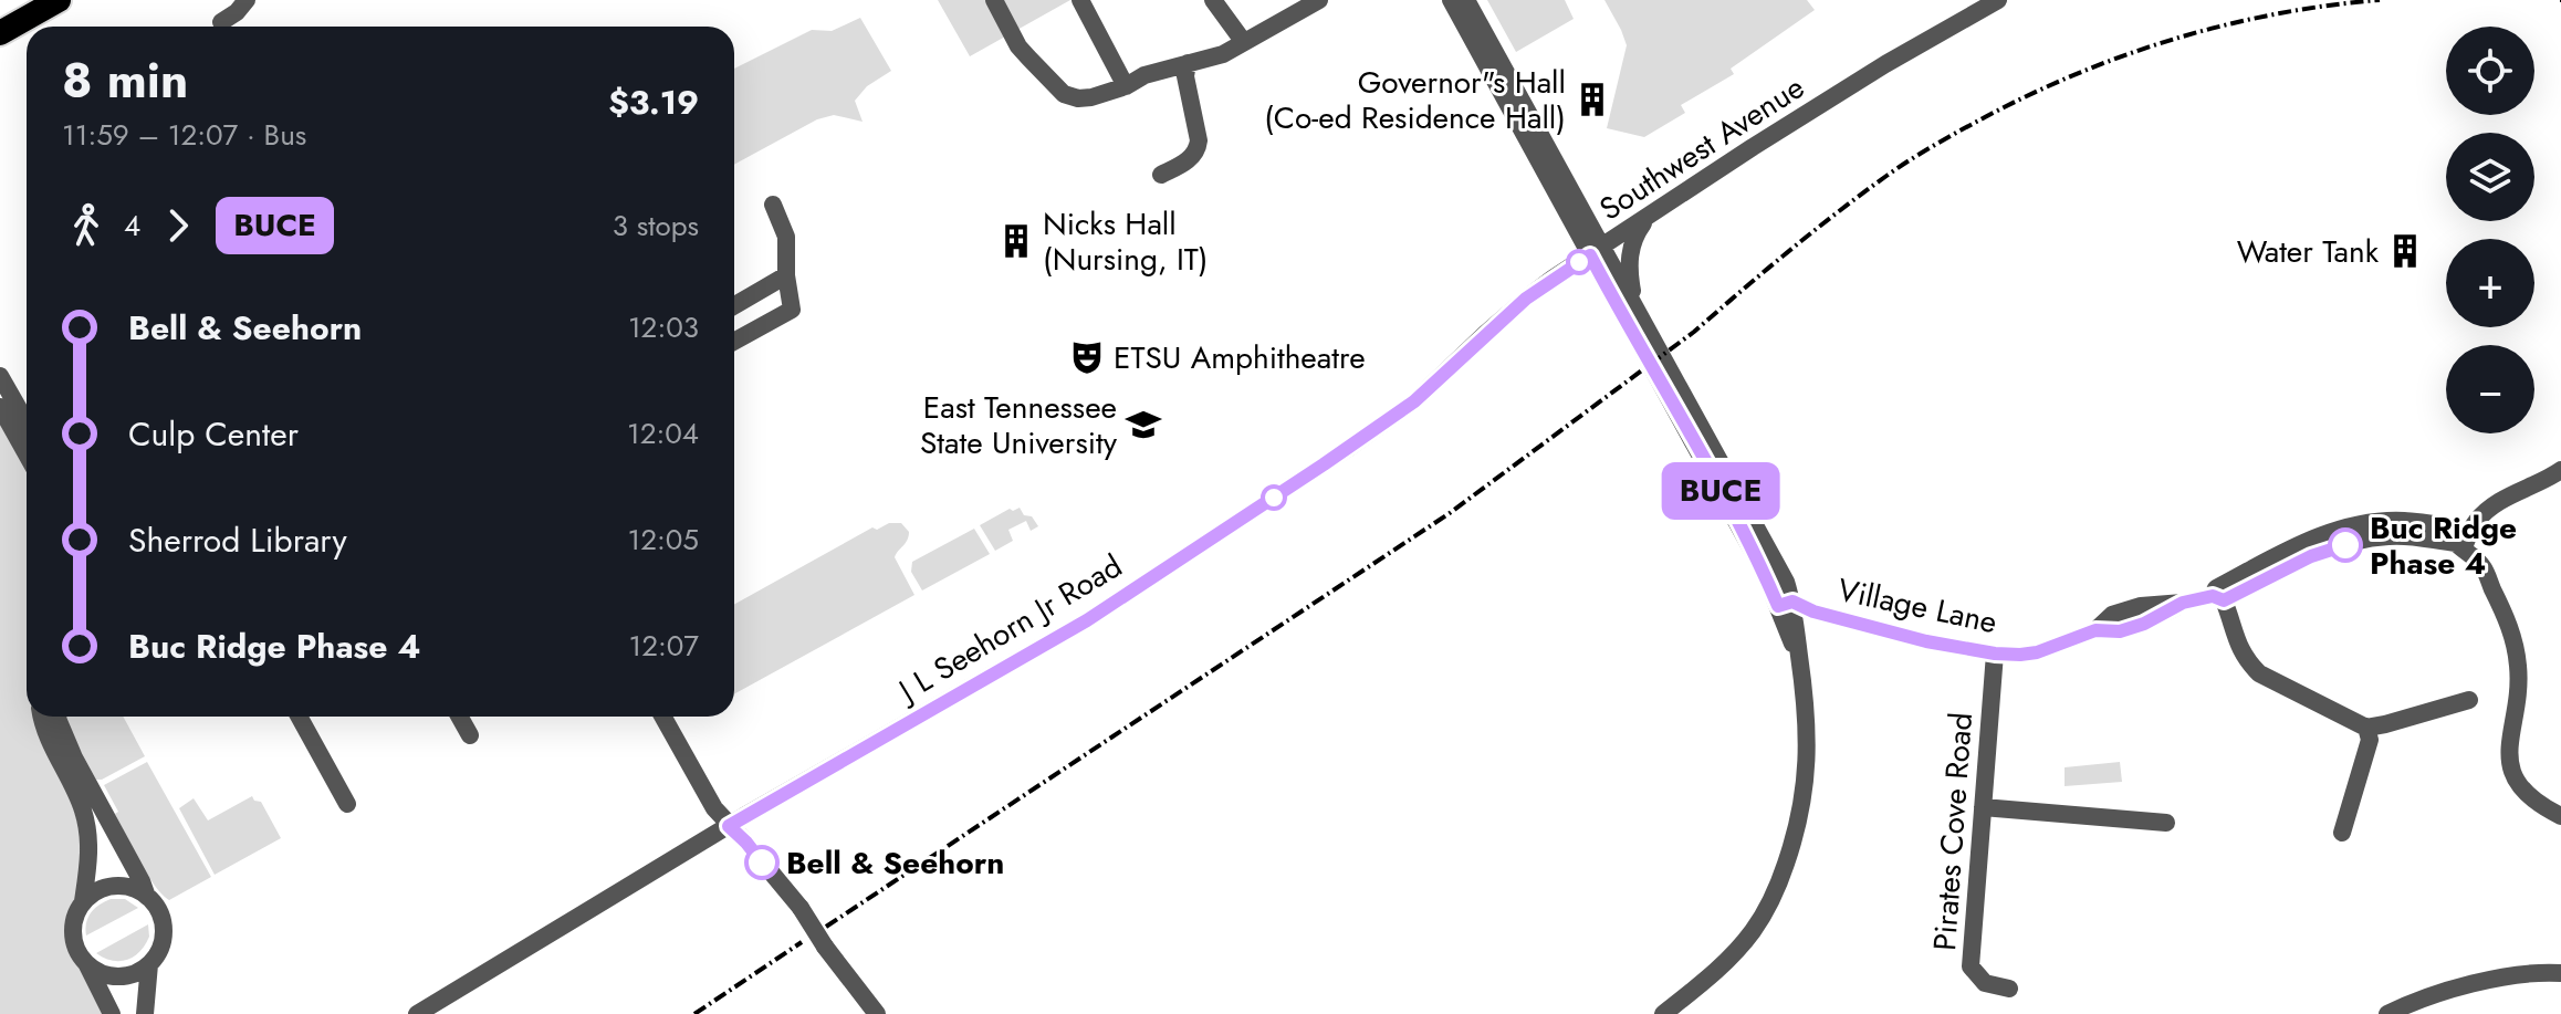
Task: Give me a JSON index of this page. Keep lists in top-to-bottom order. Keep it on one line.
{"streets":{"street":["Southwest Avenue","Village Lane","J L Seehorn Jr Road","Pirates Cove Road"]},"crossings":[["Southwest Avenue","Village Lane"],["Southwest Avenue","J L Seehorn Jr Road"],["Village Lane","Pirates Cove Road"]],"places":{"building":["Governor\"s Hall (Co-ed Residence Hall)","Nicks Hall (Nursing, IT)","Water Tank"],"theatre":["ETSU Amphitheatre"],"school or university":["East Tennessee State University"],"other":["Buc Ridge Phase 4","Bell & Seehorn"]},"lines":["bus line BUCE"],"page":{"on_map":"BUCE","map_buttons":["+","−"],"heading":["8 min","11:59 – 12:07 · Bus","$3.19"],"legs":["4","BUCE","3 stops"],"list":[{"name":"Bell & Seehorn","value":"12:03"},{"name":"Culp Center","value":"12:04"},{"name":"Sherrod Library","value":"12:05"},{"name":"Buc Ridge Phase 4","value":"12:07"}]}}
